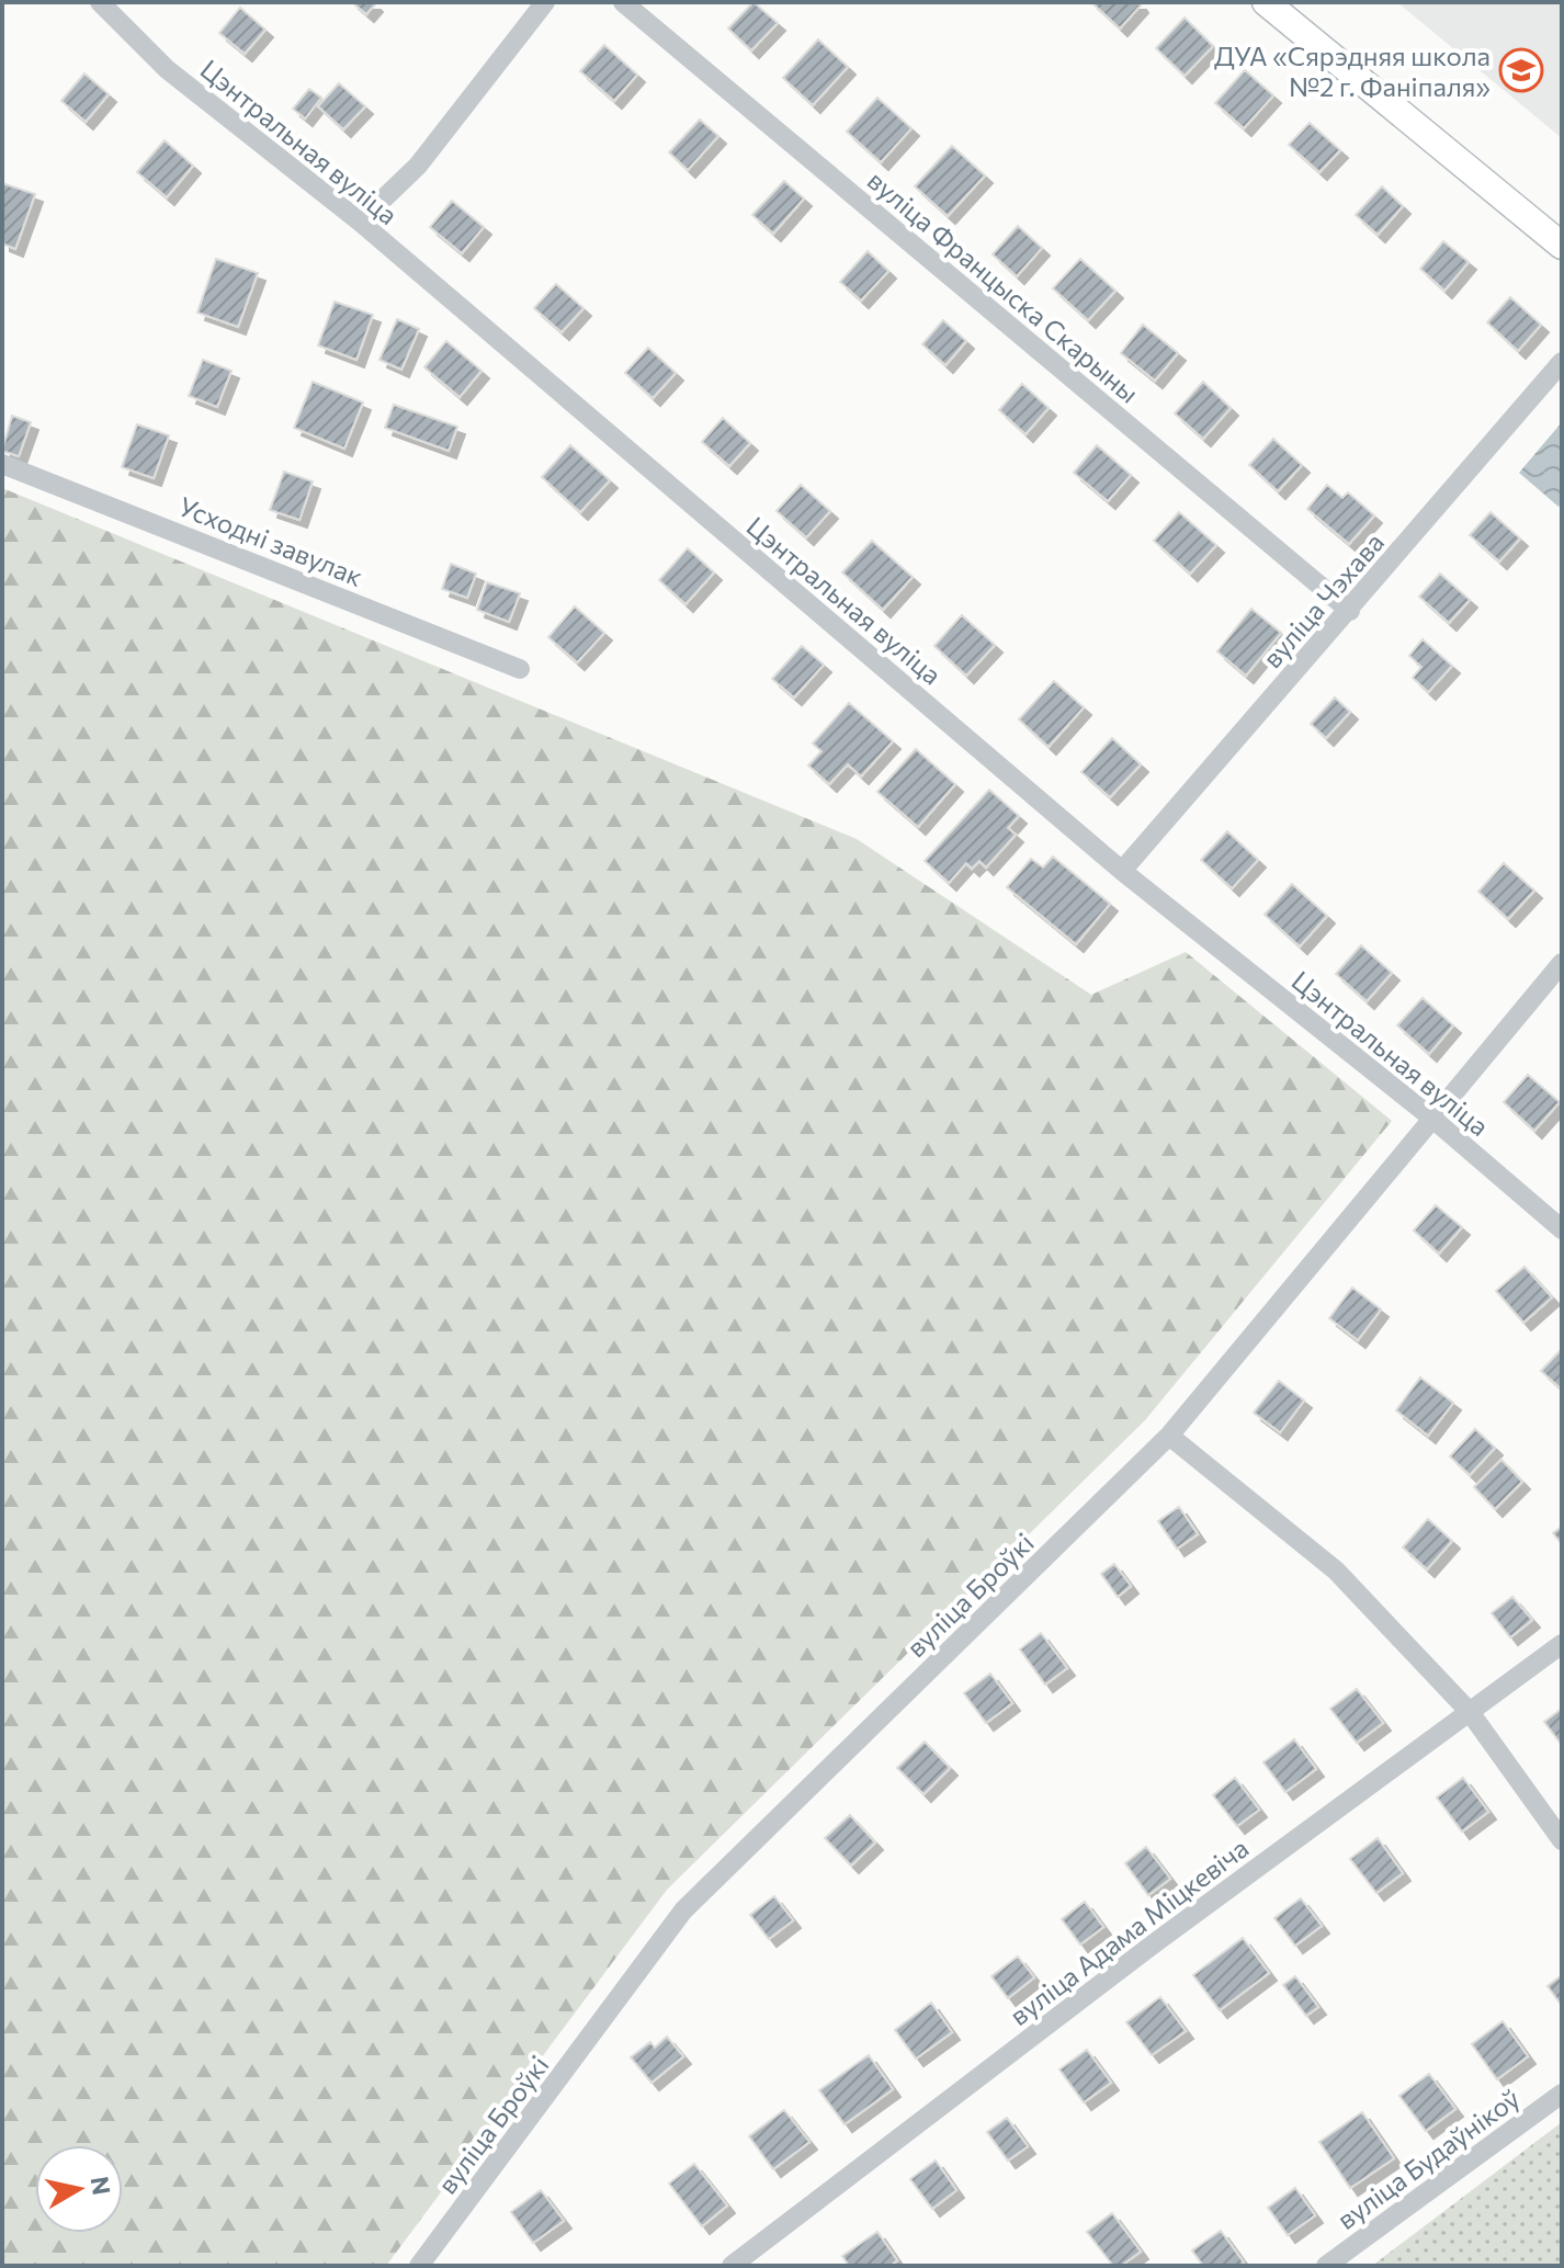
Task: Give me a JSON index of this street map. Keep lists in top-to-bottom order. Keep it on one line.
{"streets":{"street":["Цэнтральная вуліца","вуліца Францыска Скарыны","Усходні завулак","вуліца Чэхава","вуліца Броўкі","вуліца Адама Міцкевіча","вуліца Будаўнікоў"]},"crossings":[["Цэнтральная вуліца","вуліца Чэхава"],["Цэнтральная вуліца","вуліца Броўкі"],["вуліца Францыска Скарыны","вуліца Чэхава"]],"places":{"school or university":["ДУА «Сярэдняя школа №2 г. Фаніпаля»"]},"north":"right"}
